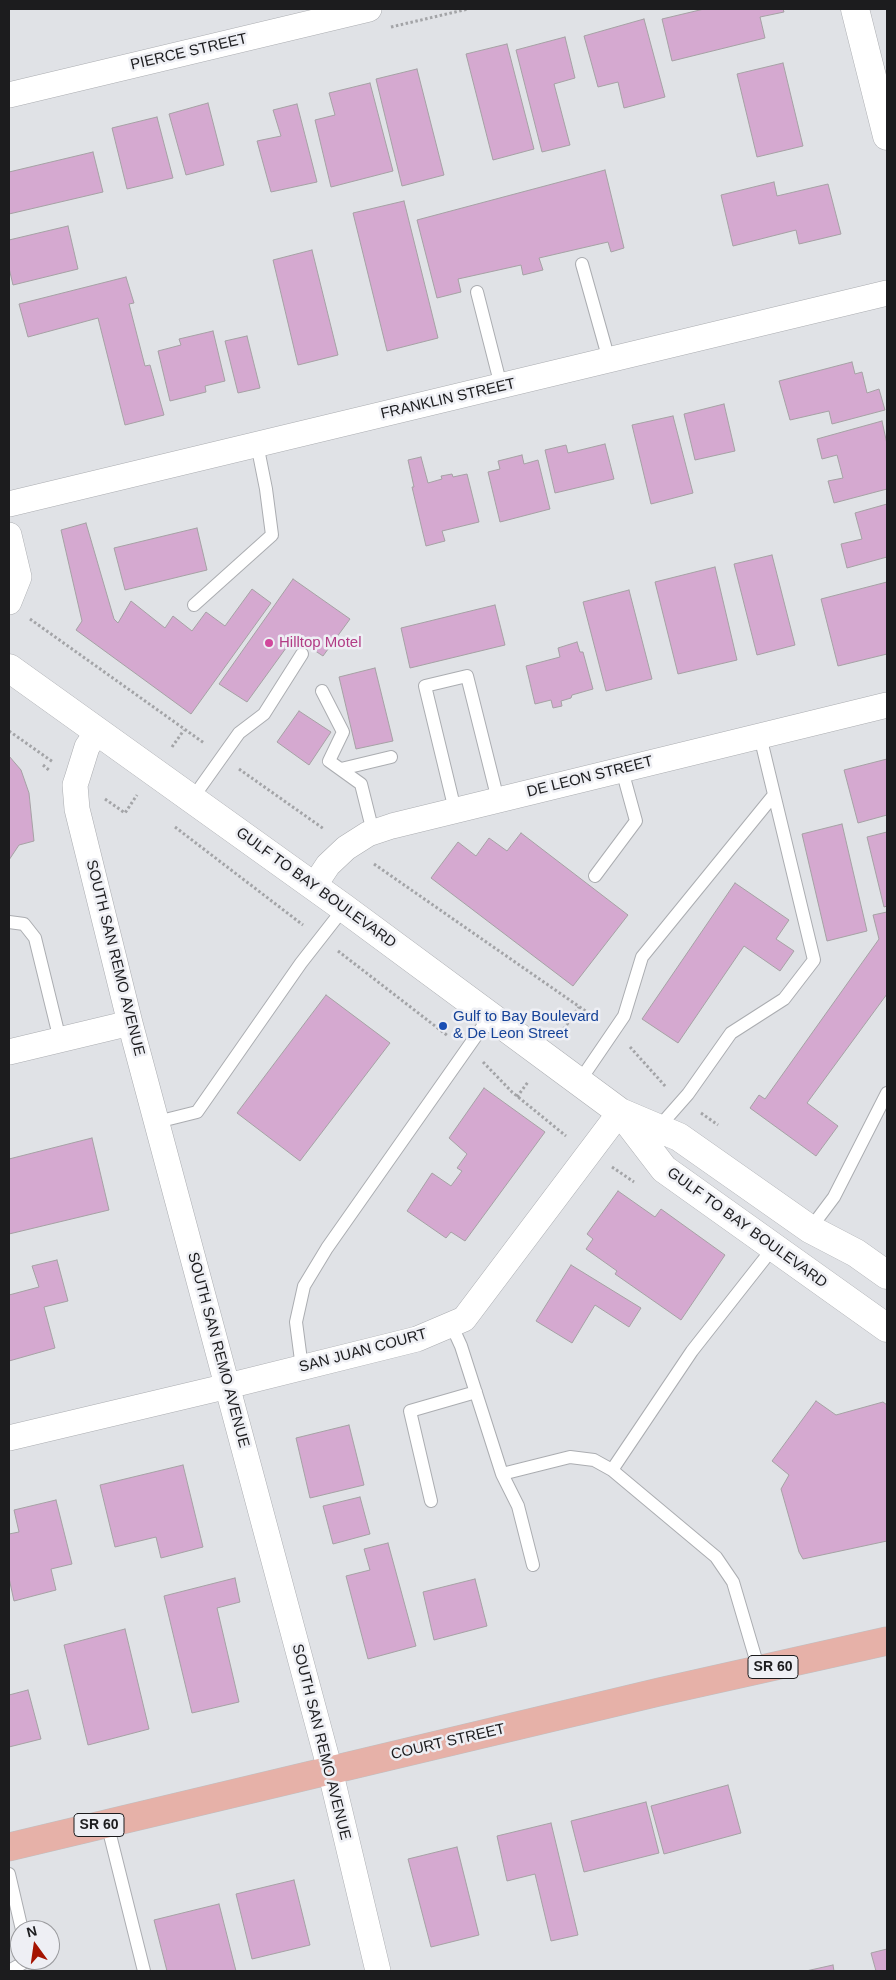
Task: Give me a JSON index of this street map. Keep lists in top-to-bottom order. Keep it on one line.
{"streets":{"main road":["SR 60","COURT STREET"],"street":["PIERCE STREET","FRANKLIN STREET","DE LEON STREET","GULF TO BAY BOULEVARD","SOUTH SAN REMO AVENUE","SAN JUAN COURT"]},"crossings":[["DE LEON STREET","GULF TO BAY BOULEVARD"],["GULF TO BAY BOULEVARD","SOUTH SAN REMO AVENUE"],["GULF TO BAY BOULEVARD","SAN JUAN COURT"],["SOUTH SAN REMO AVENUE","SAN JUAN COURT"],["SOUTH SAN REMO AVENUE","COURT STREET"]],"places":["Hilltop Motel","Gulf to Bay Boulevard & De Leon Street"],"north":"top"}
